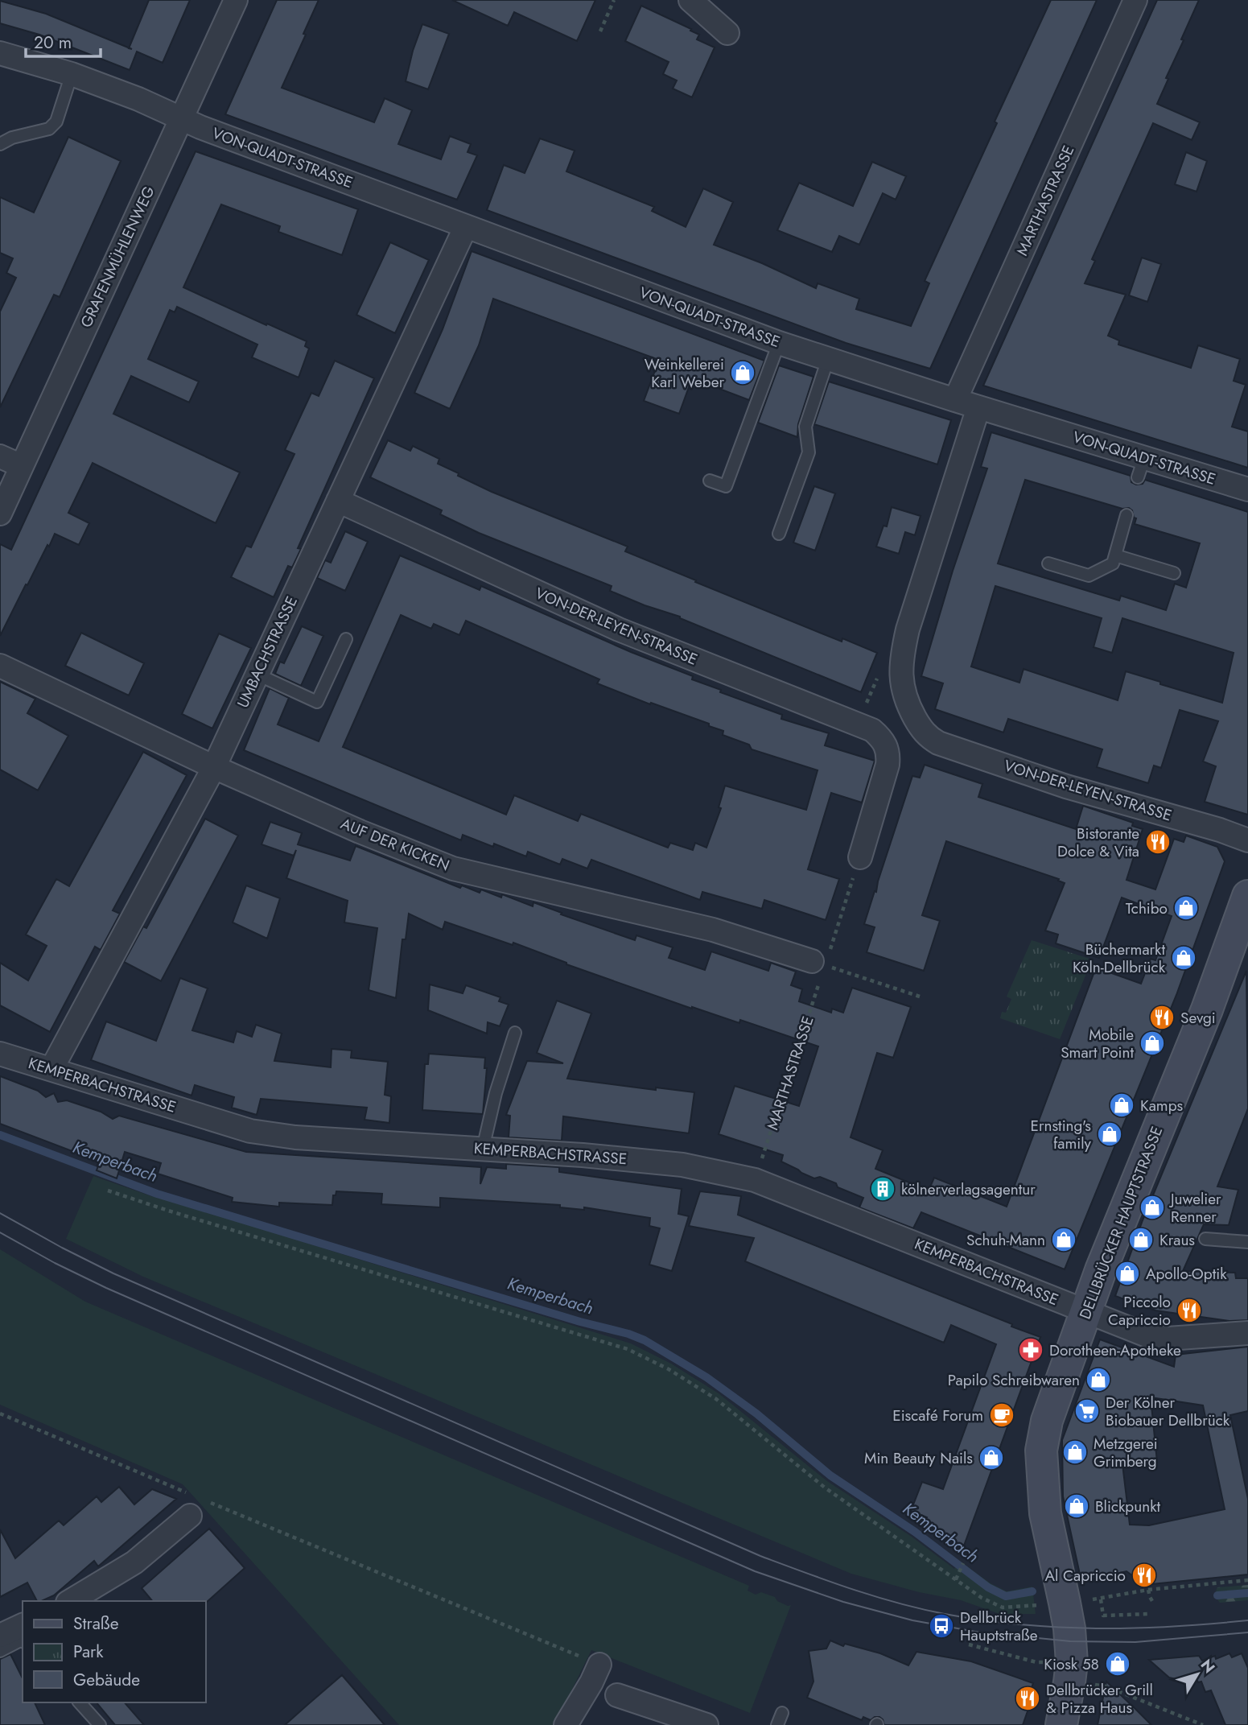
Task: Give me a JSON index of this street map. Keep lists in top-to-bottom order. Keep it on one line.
{"streets":{"street":["VON-QUADT-STRASSE","MARTHASTRASSE","GRAFENMÜHLENWEG","VON-DER-LEYEN-STRASSE","UMBACHSTRASSE","AUF DER KICKEN","KEMPERBACHSTRASSE","DELLBRÜCKER HAUPTSTRASSE"]},"crossings":[["VON-QUADT-STRASSE","MARTHASTRASSE"],["VON-QUADT-STRASSE","GRAFENMÜHLENWEG"],["VON-QUADT-STRASSE","UMBACHSTRASSE"],["MARTHASTRASSE","VON-DER-LEYEN-STRASSE"],["MARTHASTRASSE","AUF DER KICKEN"],["MARTHASTRASSE","KEMPERBACHSTRASSE"],["VON-DER-LEYEN-STRASSE","UMBACHSTRASSE"],["UMBACHSTRASSE","AUF DER KICKEN"],["UMBACHSTRASSE","KEMPERBACHSTRASSE"],["KEMPERBACHSTRASSE","DELLBRÜCKER HAUPTSTRASSE"]],"water":["Kemperbach"],"places":{"shop":["Weinkellerei Karl Weber","Tchibo","Büchermarkt Köln-Dellbrück","Mobile Smart Point","Kamps","Ernsting's family","Juwelier Renner","Schuh-Mann","Kraus","Apollo-Optik","Papilo Schreibwaren","Metzgerei Grimberg","Min Beauty Nails","Blickpunkt","Kiosk 58"],"restaurant":["Bistorante Dolce & Vita","Sevgi","Piccolo Capriccio","Al Capriccio","Dellbrücker Grill & Pizza Haus"],"building":["kölnerverlagsagentur"],"pharmacy":["Dorotheen-Apotheke"],"supermarket":["Der Kölner Biobauer Dellbrück"],"cafe":["Eiscafé Forum"],"bus stop":["Dellbrück Hauptstraße"]},"legend":["Straße","Park","Gebäude"],"scale_bar":"20 m","north":"top right"}
